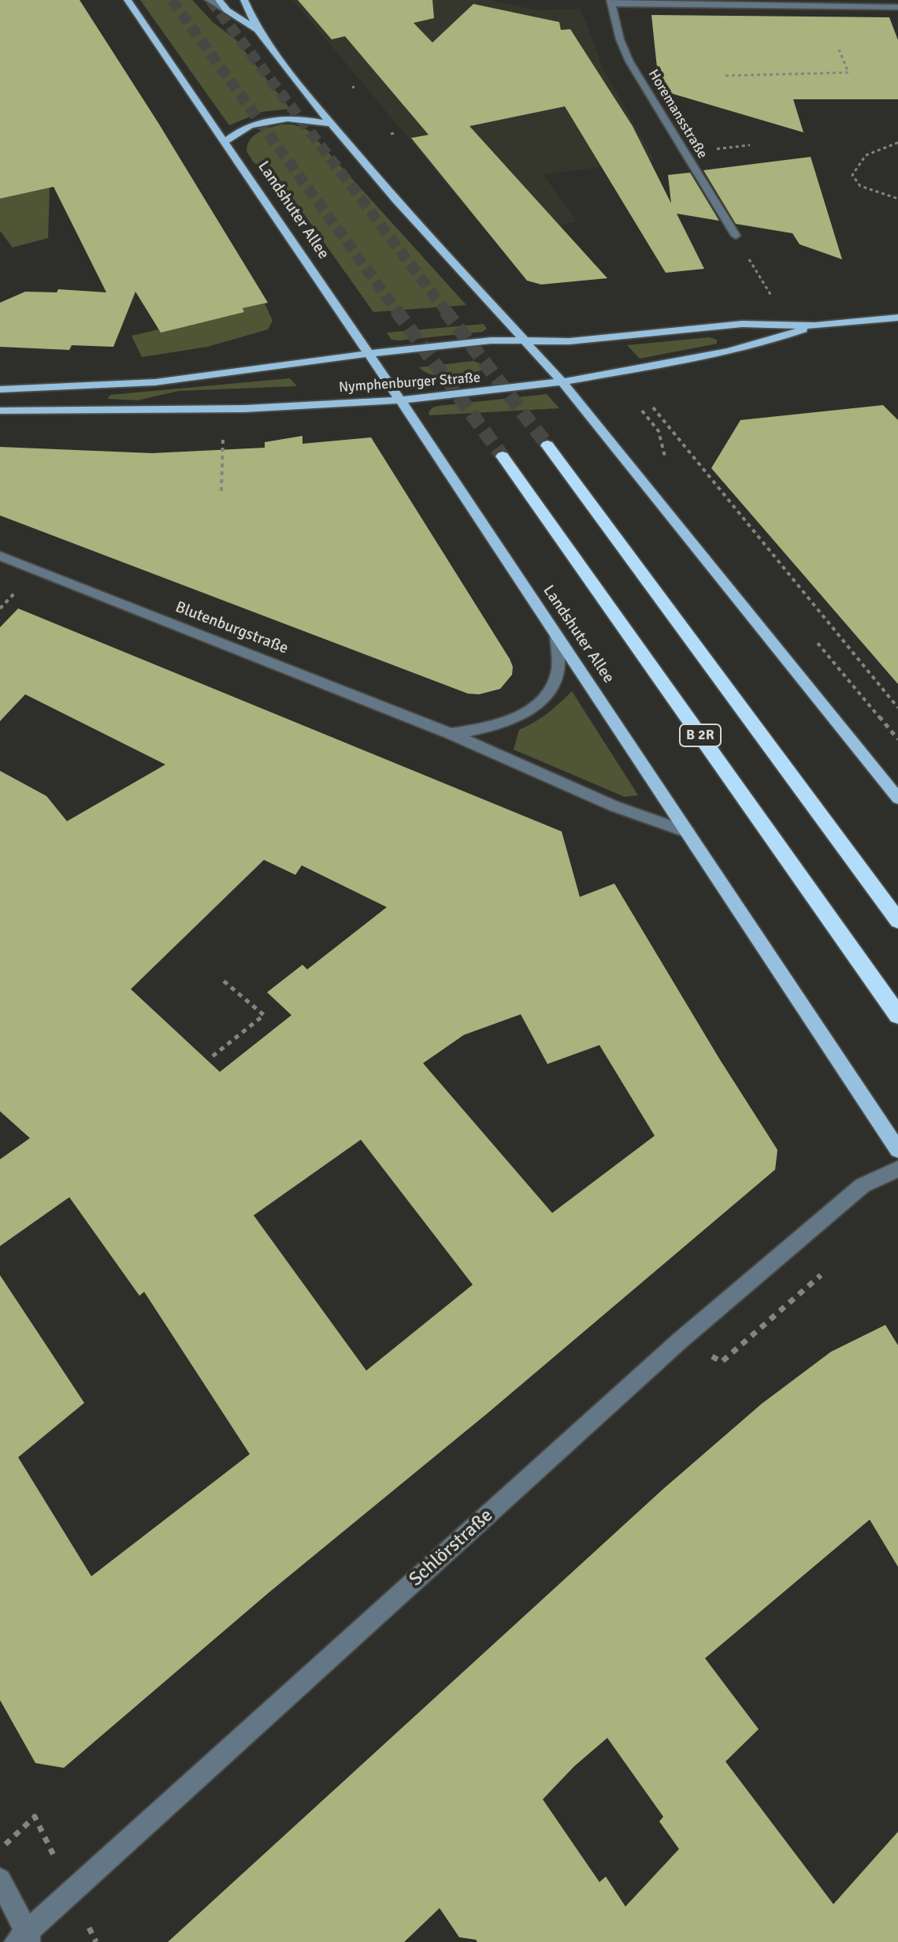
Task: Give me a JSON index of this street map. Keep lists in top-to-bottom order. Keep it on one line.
{"streets":{"highway":["B 2R"],"main road":["Landshuter Allee","Nymphenburger Straße"],"street":["Horemansstraße","Blutenburgstraße","Schlörstraße"]},"crossings":[["Landshuter Allee","Nymphenburger Straße"],["Landshuter Allee","Blutenburgstraße"]]}
